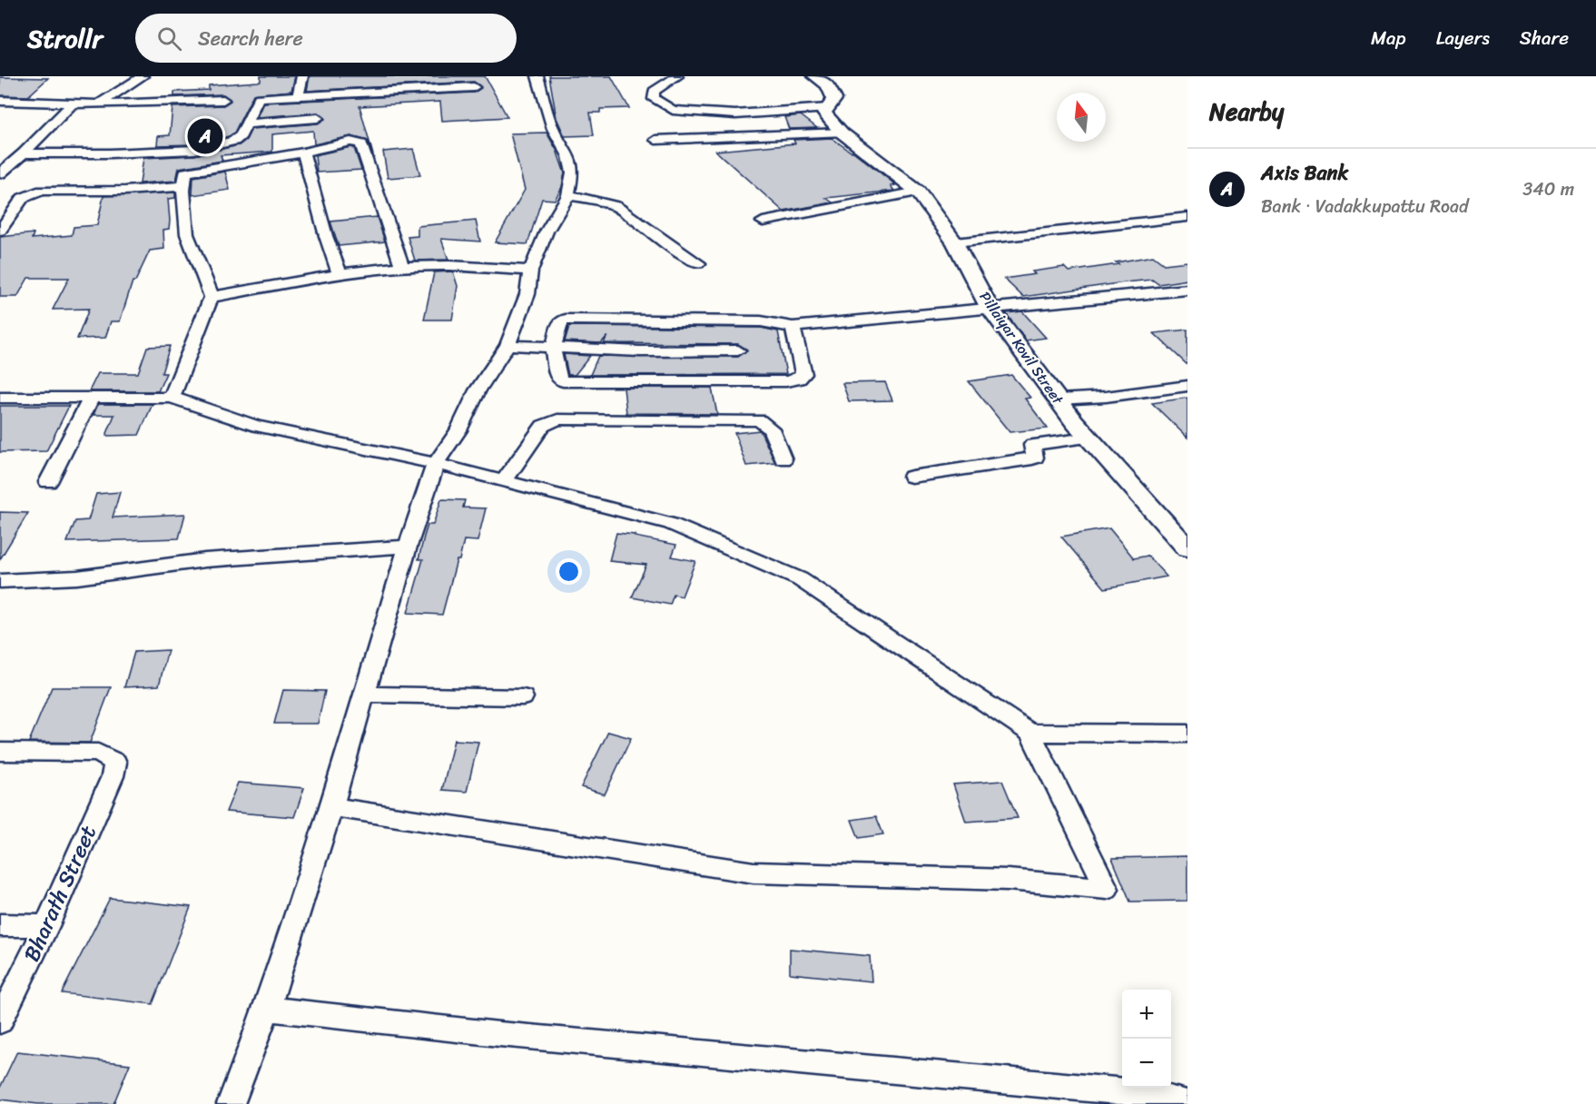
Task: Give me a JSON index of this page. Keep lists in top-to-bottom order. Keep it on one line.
{"streets":{"street":["Pillaiyar Kovil Street","Bharath Street"]},"north":"top","page":{"header":"Strollr","search":"Search here","nav":["Map","Layers","Share"],"heading":"Nearby","pins":"A","list":[{"mark":"A","name":"Axis Bank","note":"Bank · Vadakkupattu Road","value":"340 m"}],"map_buttons":["+","−"]}}
